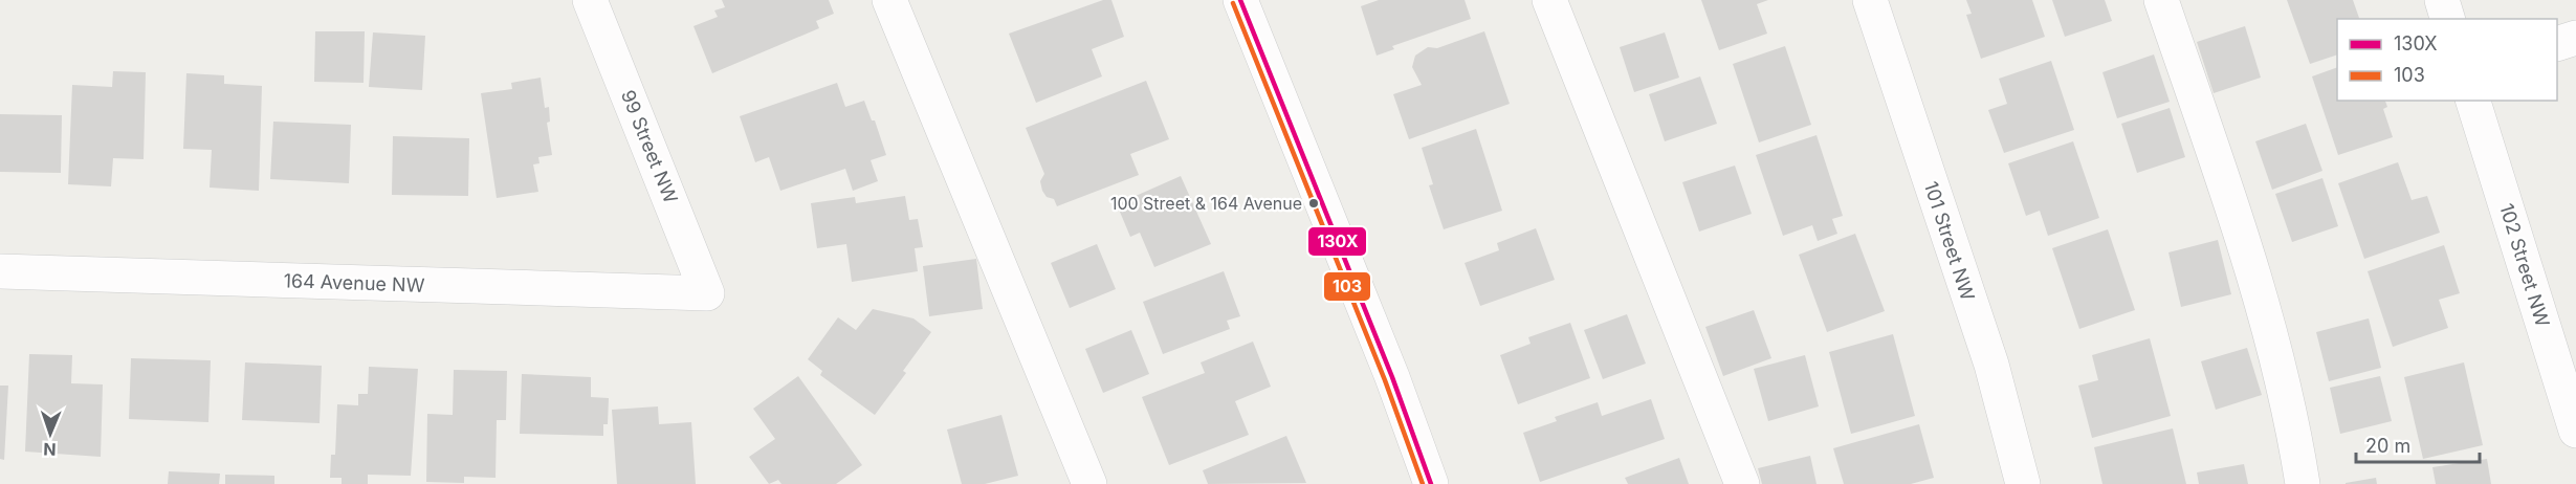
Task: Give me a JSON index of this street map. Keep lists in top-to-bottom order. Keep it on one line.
{"streets":{"street":["99 Street NW","101 Street NW","102 Street NW","164 Avenue NW"]},"crossings":[["99 Street NW","164 Avenue NW"]],"places":["100 Street & 164 Avenue"],"lines":["transit line 130X","transit line 103"],"legend":["130X","103"],"scale_bar":"20 m","north":"bottom"}
